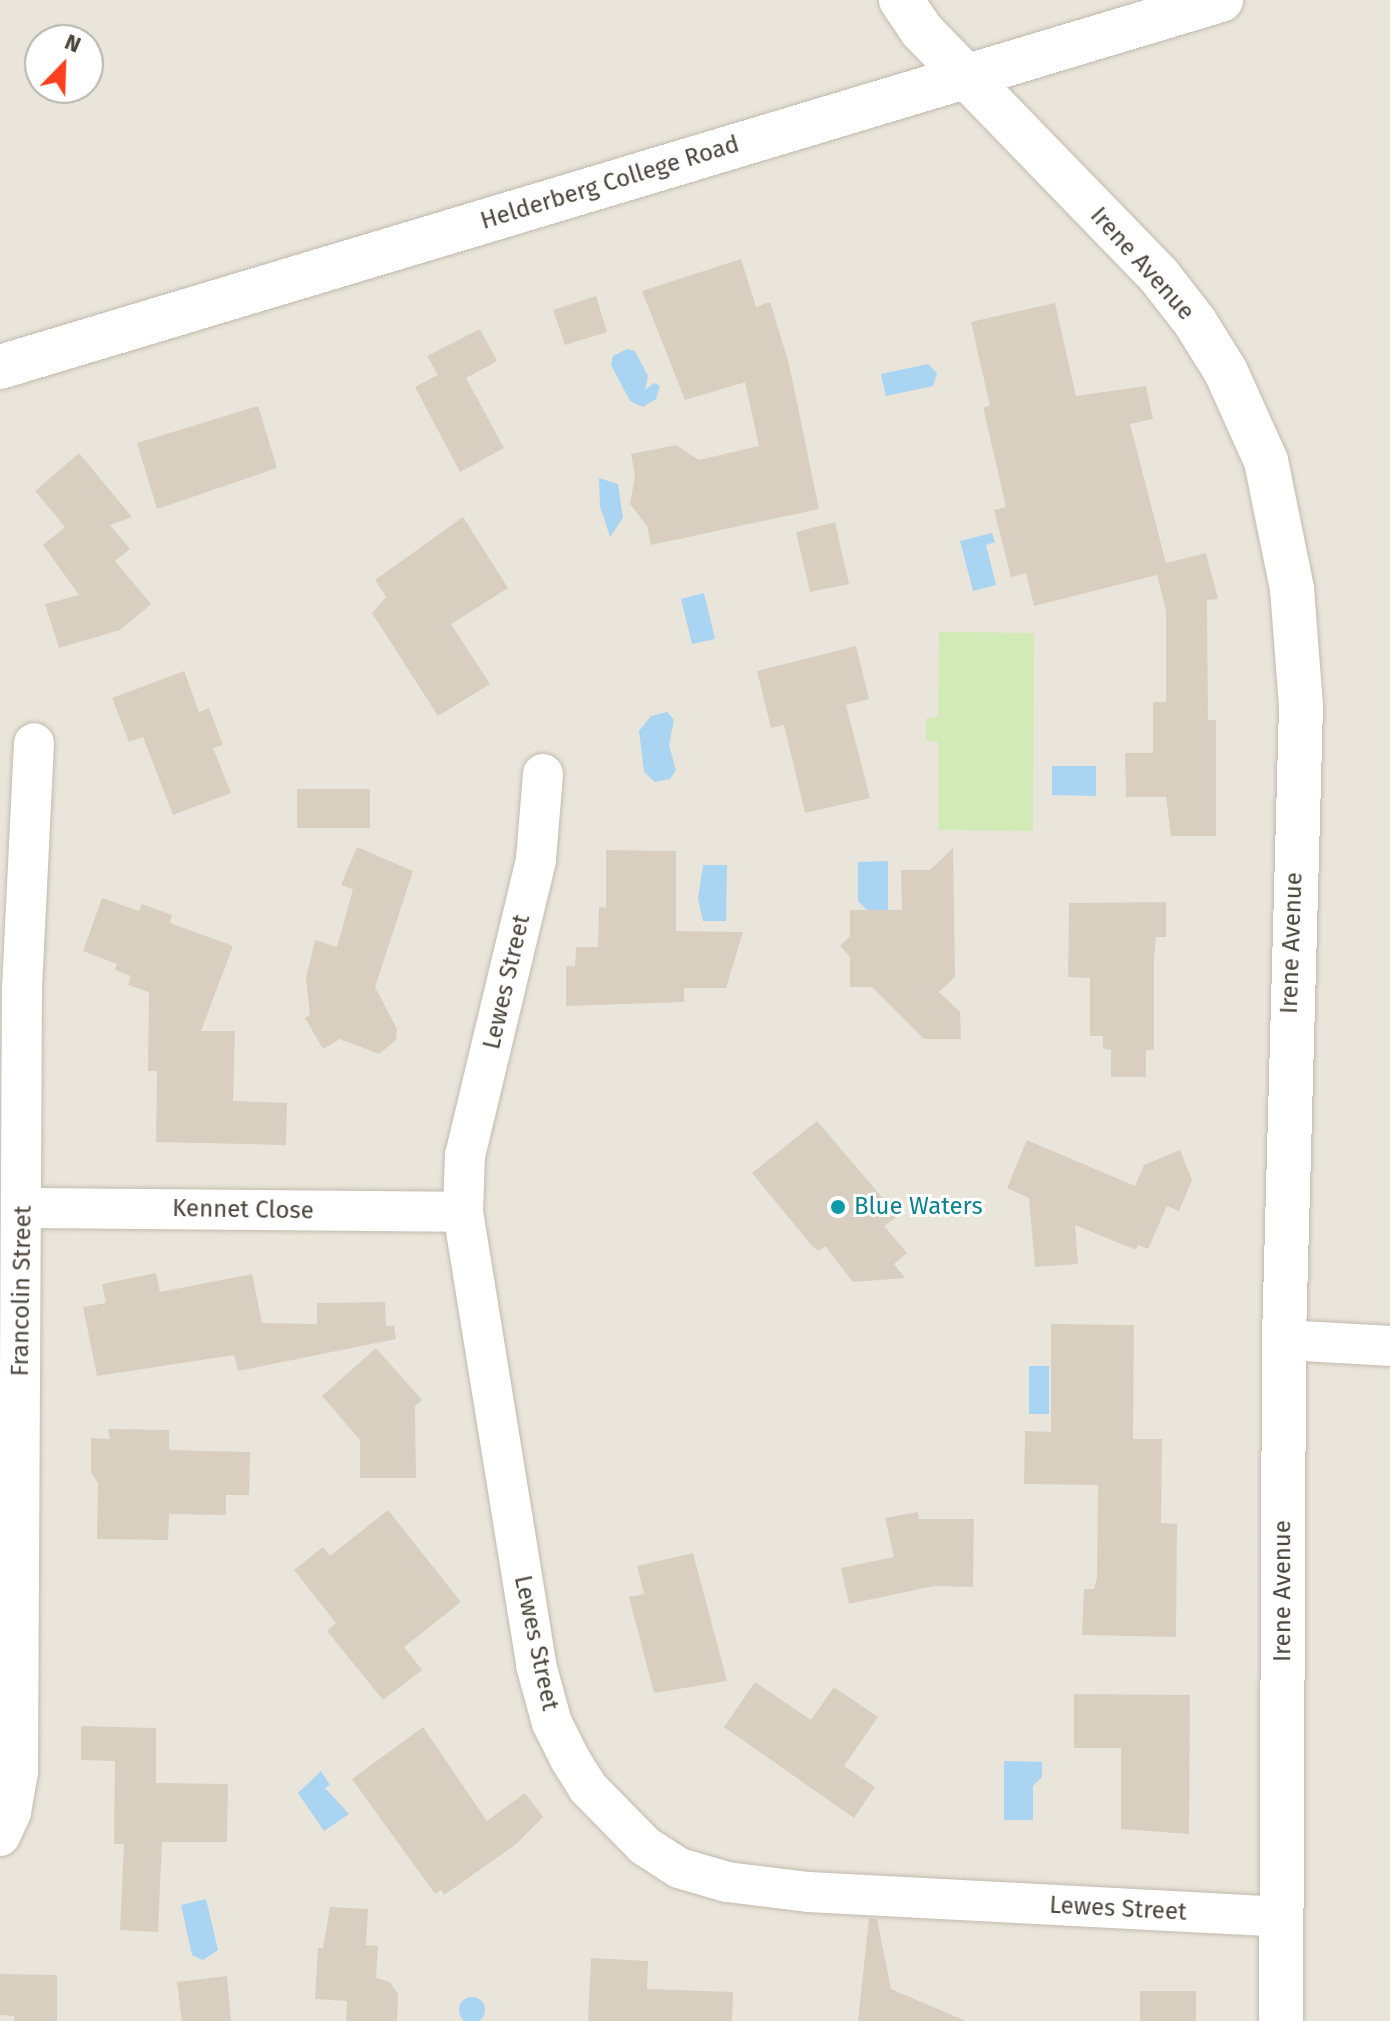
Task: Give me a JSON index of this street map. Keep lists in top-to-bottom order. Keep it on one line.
{"streets":{"street":["Helderberg College Road","Irene Avenue","Lewes Street","Kennet Close","Francolin Street"]},"crossings":[["Helderberg College Road","Irene Avenue"],["Irene Avenue","Lewes Street"],["Lewes Street","Kennet Close"],["Kennet Close","Francolin Street"]],"places":["Blue Waters"],"north":"top right"}
